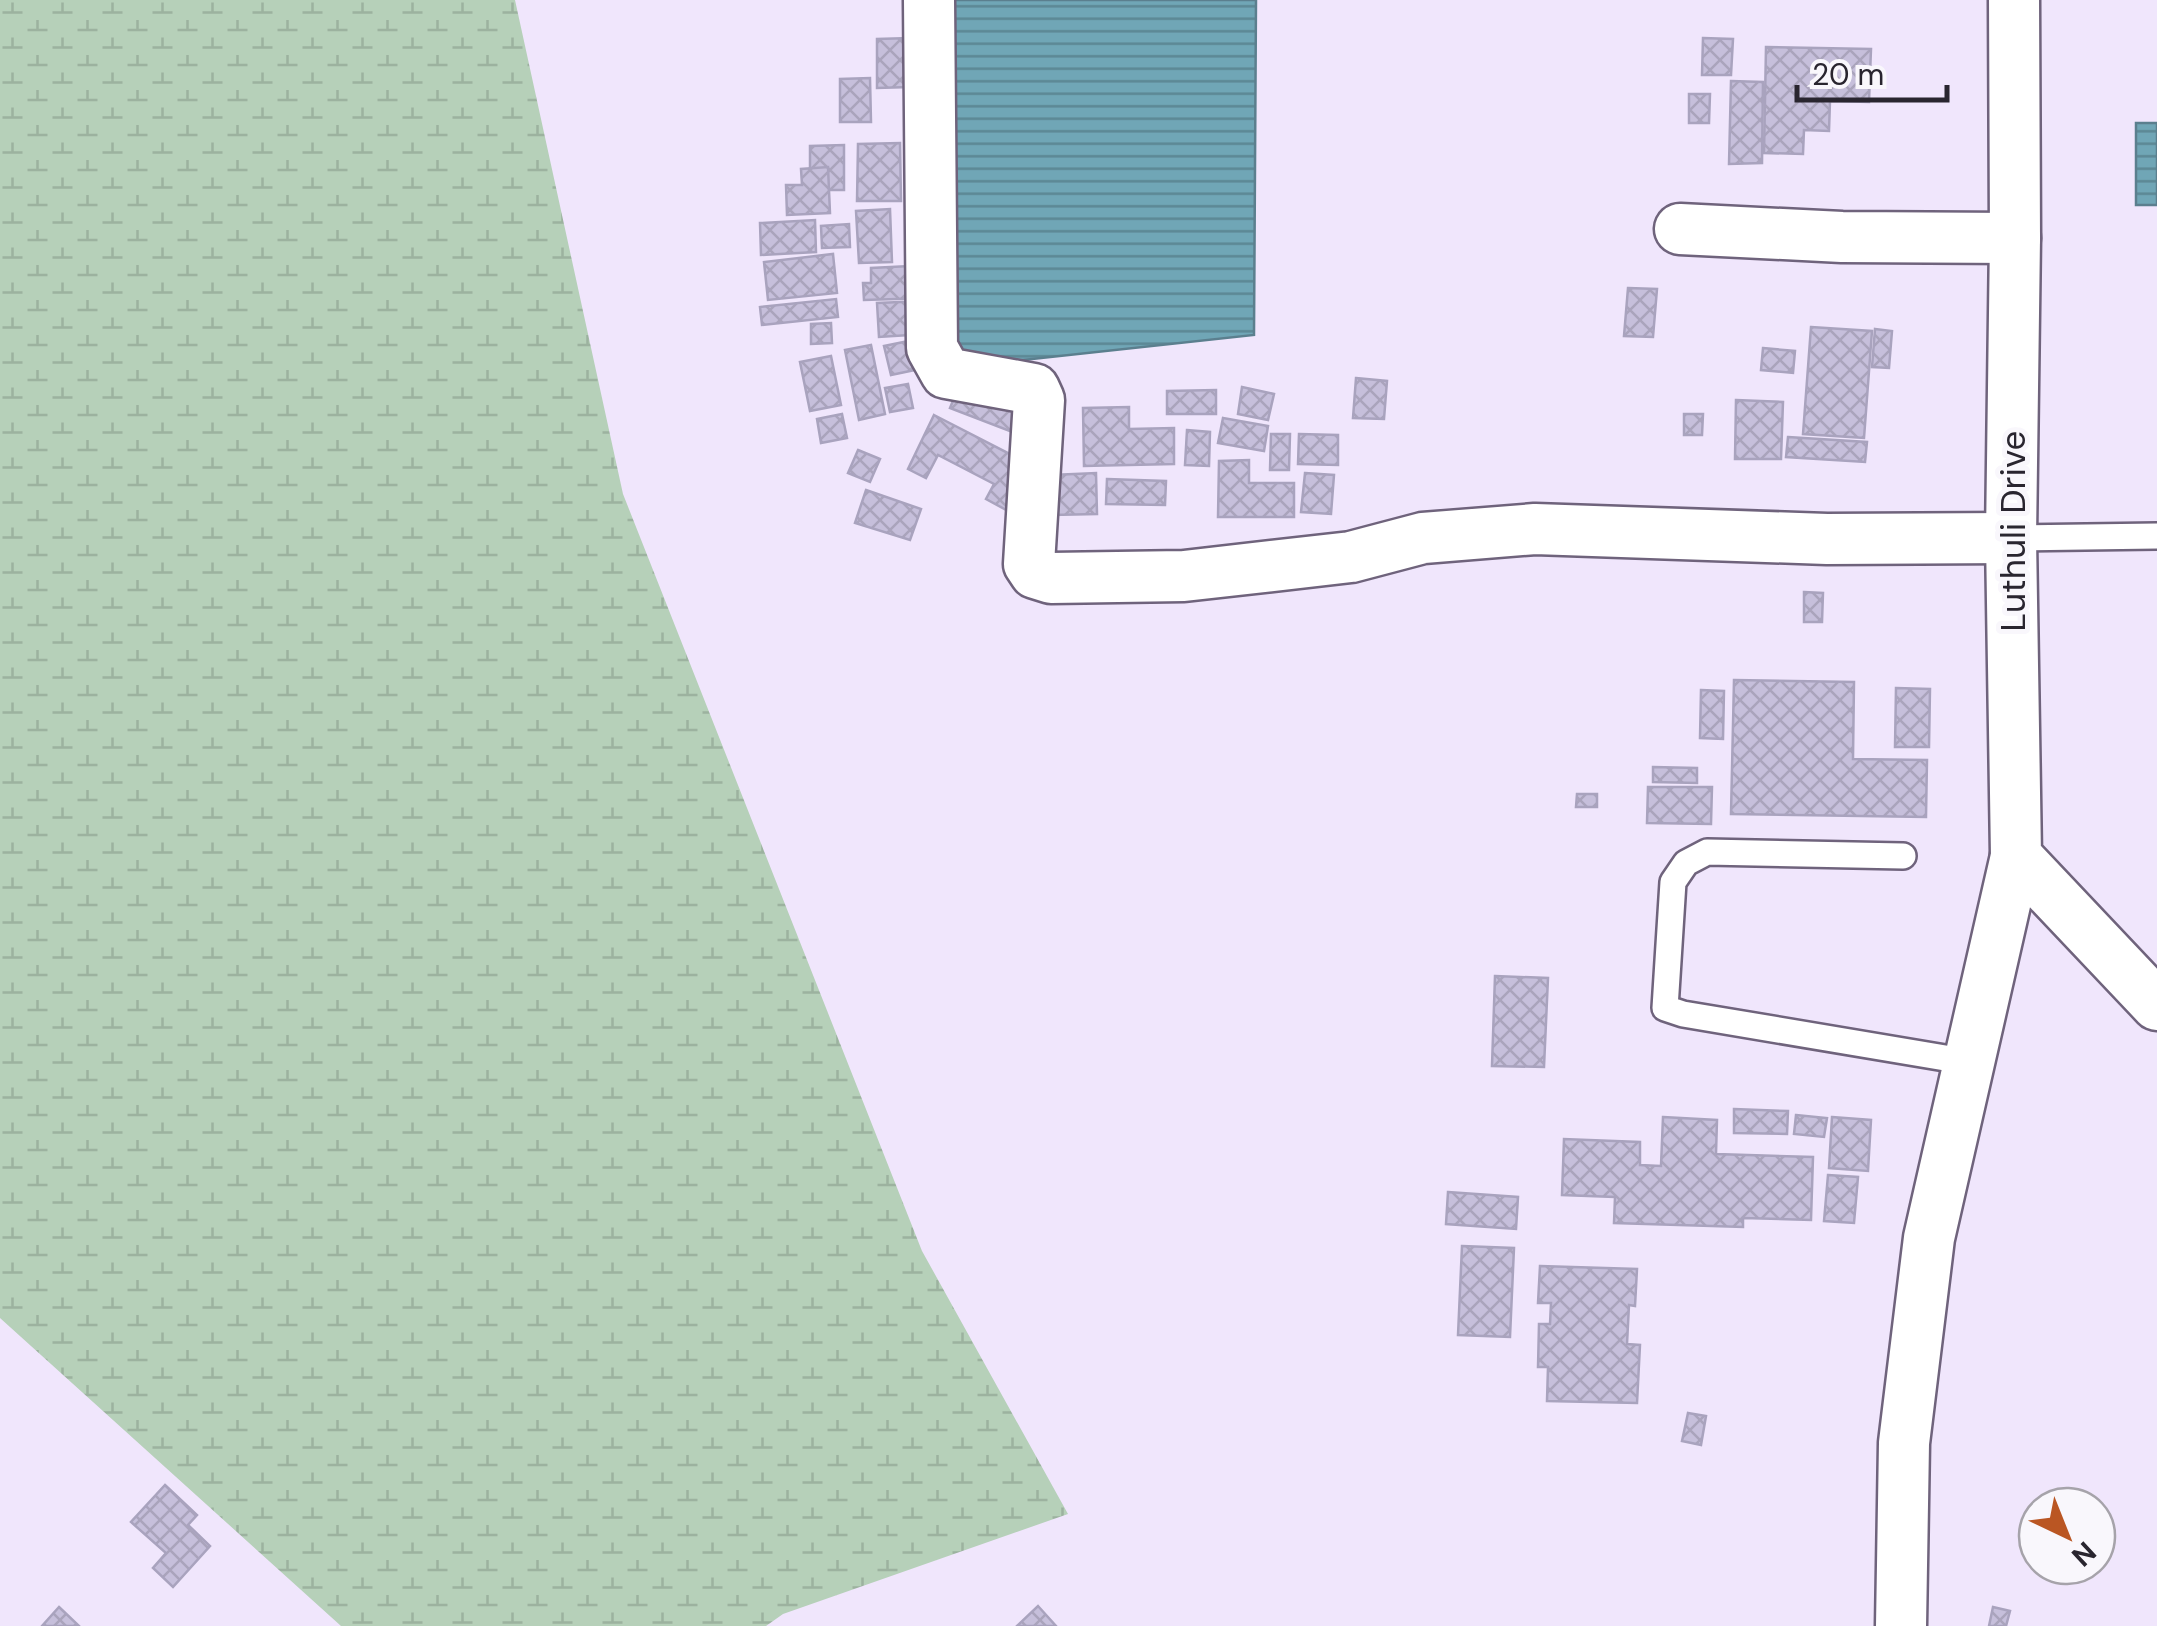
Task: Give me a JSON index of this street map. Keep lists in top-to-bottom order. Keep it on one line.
{"streets":{"street":["Luthuli Drive"]},"scale_bar":"20 m","north":"bottom right"}
